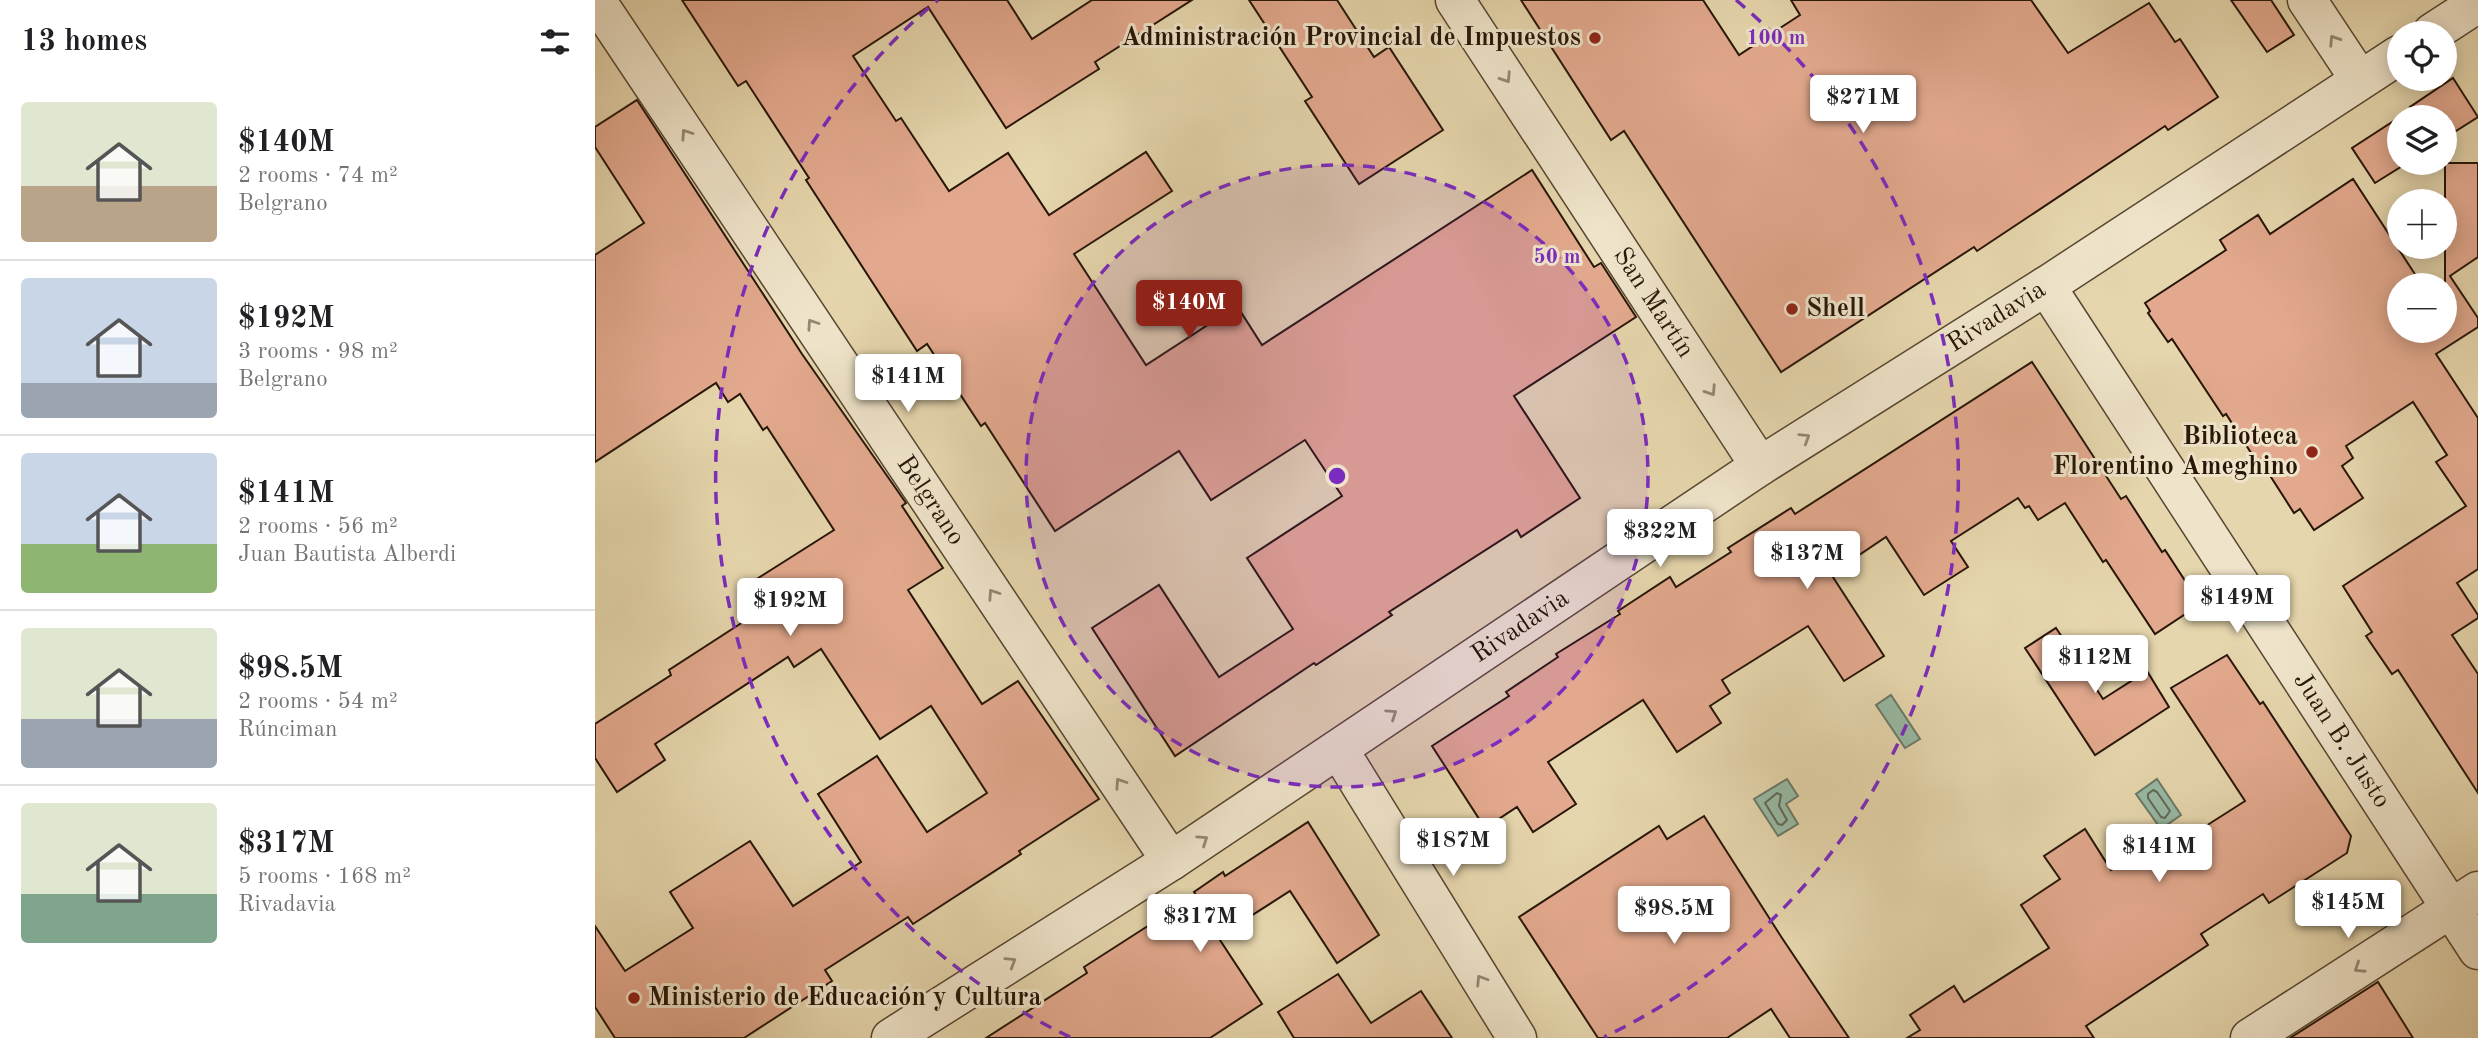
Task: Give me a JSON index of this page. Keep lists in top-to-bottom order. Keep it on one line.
{"streets":{"street":["San Martín","Rivadavia","Belgrano","Juan B. Justo"]},"crossings":[["San Martín","Rivadavia"],["Rivadavia","Belgrano"],["Rivadavia","Juan B. Justo"]],"one_way":["San Martín","Rivadavia","Belgrano"],"places":["Administración Provincial de Impuestos","Shell","Biblioteca Florentino Ameghino","Ministerio de Educación y Cultura"],"page":{"heading":"13 homes","map_buttons":["+","−"],"price":["$271M","$140M","$141M","$322M","$137M","$149M","$192M","$112M","$187M","$141M","$145M","$98.5M","$317M"],"list":[{"name":"$140M","note":"2 rooms · 74 m² · Belgrano"},{"name":"$192M","note":"3 rooms · 98 m² · Belgrano"},{"name":"$141M","note":"2 rooms · 56 m² · Juan Bautista Alberdi"},{"name":"$98.5M","note":"2 rooms · 54 m² · Rúnciman"},{"name":"$317M","note":"5 rooms · 168 m² · Rivadavia"}]},"rings":["100 m","50 m"]}
